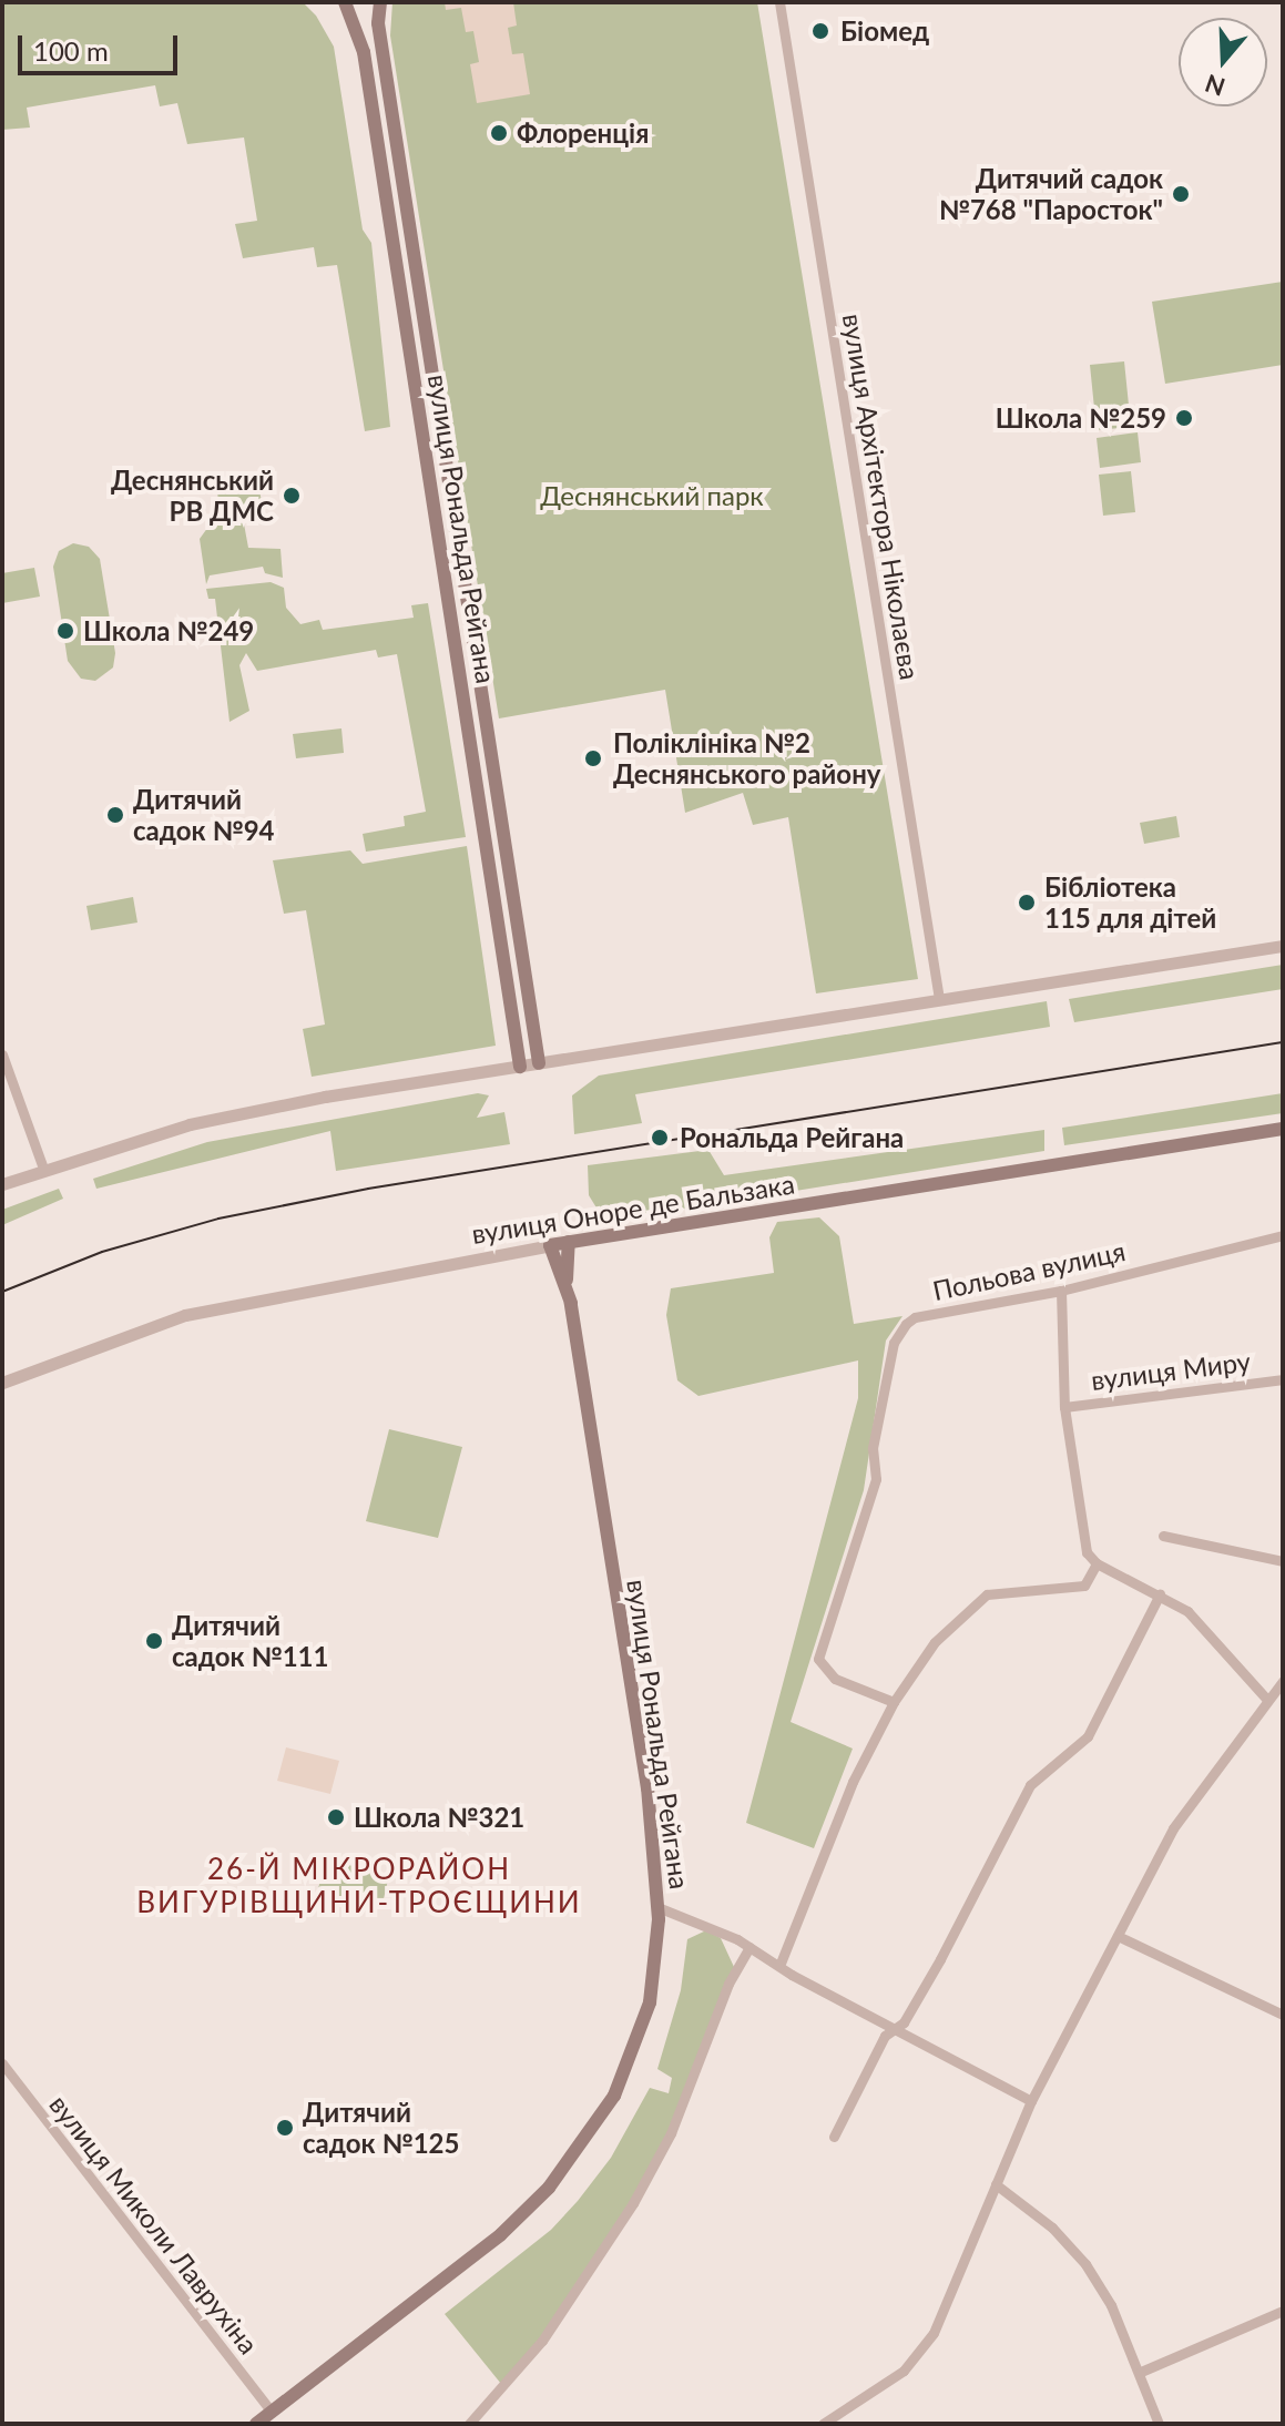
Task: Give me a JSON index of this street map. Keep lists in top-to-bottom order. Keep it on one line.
{"streets":{"main road":["вулиця Рональда Рейгана","вулиця Оноре де Бальзака"],"street":["вулиця Архітектора Ніколаєва","Польова вулиця","вулиця Миру","вулиця Миколи Лаврухіна"]},"crossings":[["вулиця Рональда Рейгана","вулиця Оноре де Бальзака"],["вулиця Рональда Рейгана","вулиця Миколи Лаврухіна"]],"districts":["26-Й МІКРОРАЙОН ВИГУРІВЩИНИ-ТРОЄЩИНИ"],"parks":["Деснянський парк"],"places":["Біомед","Флоренція","Дитячий садок №768 \"Паросток\"","Школа №259","Деснянський РВ ДМС","Школа №249","Поліклініка №2 Деснянського району","Дитячий садок №94","Бібліотека 115 для дітей","Рональда Рейгана","Дитячий садок №111","Школа №321","Дитячий садок №125"],"scale_bar":"100 m","north":"bottom"}
